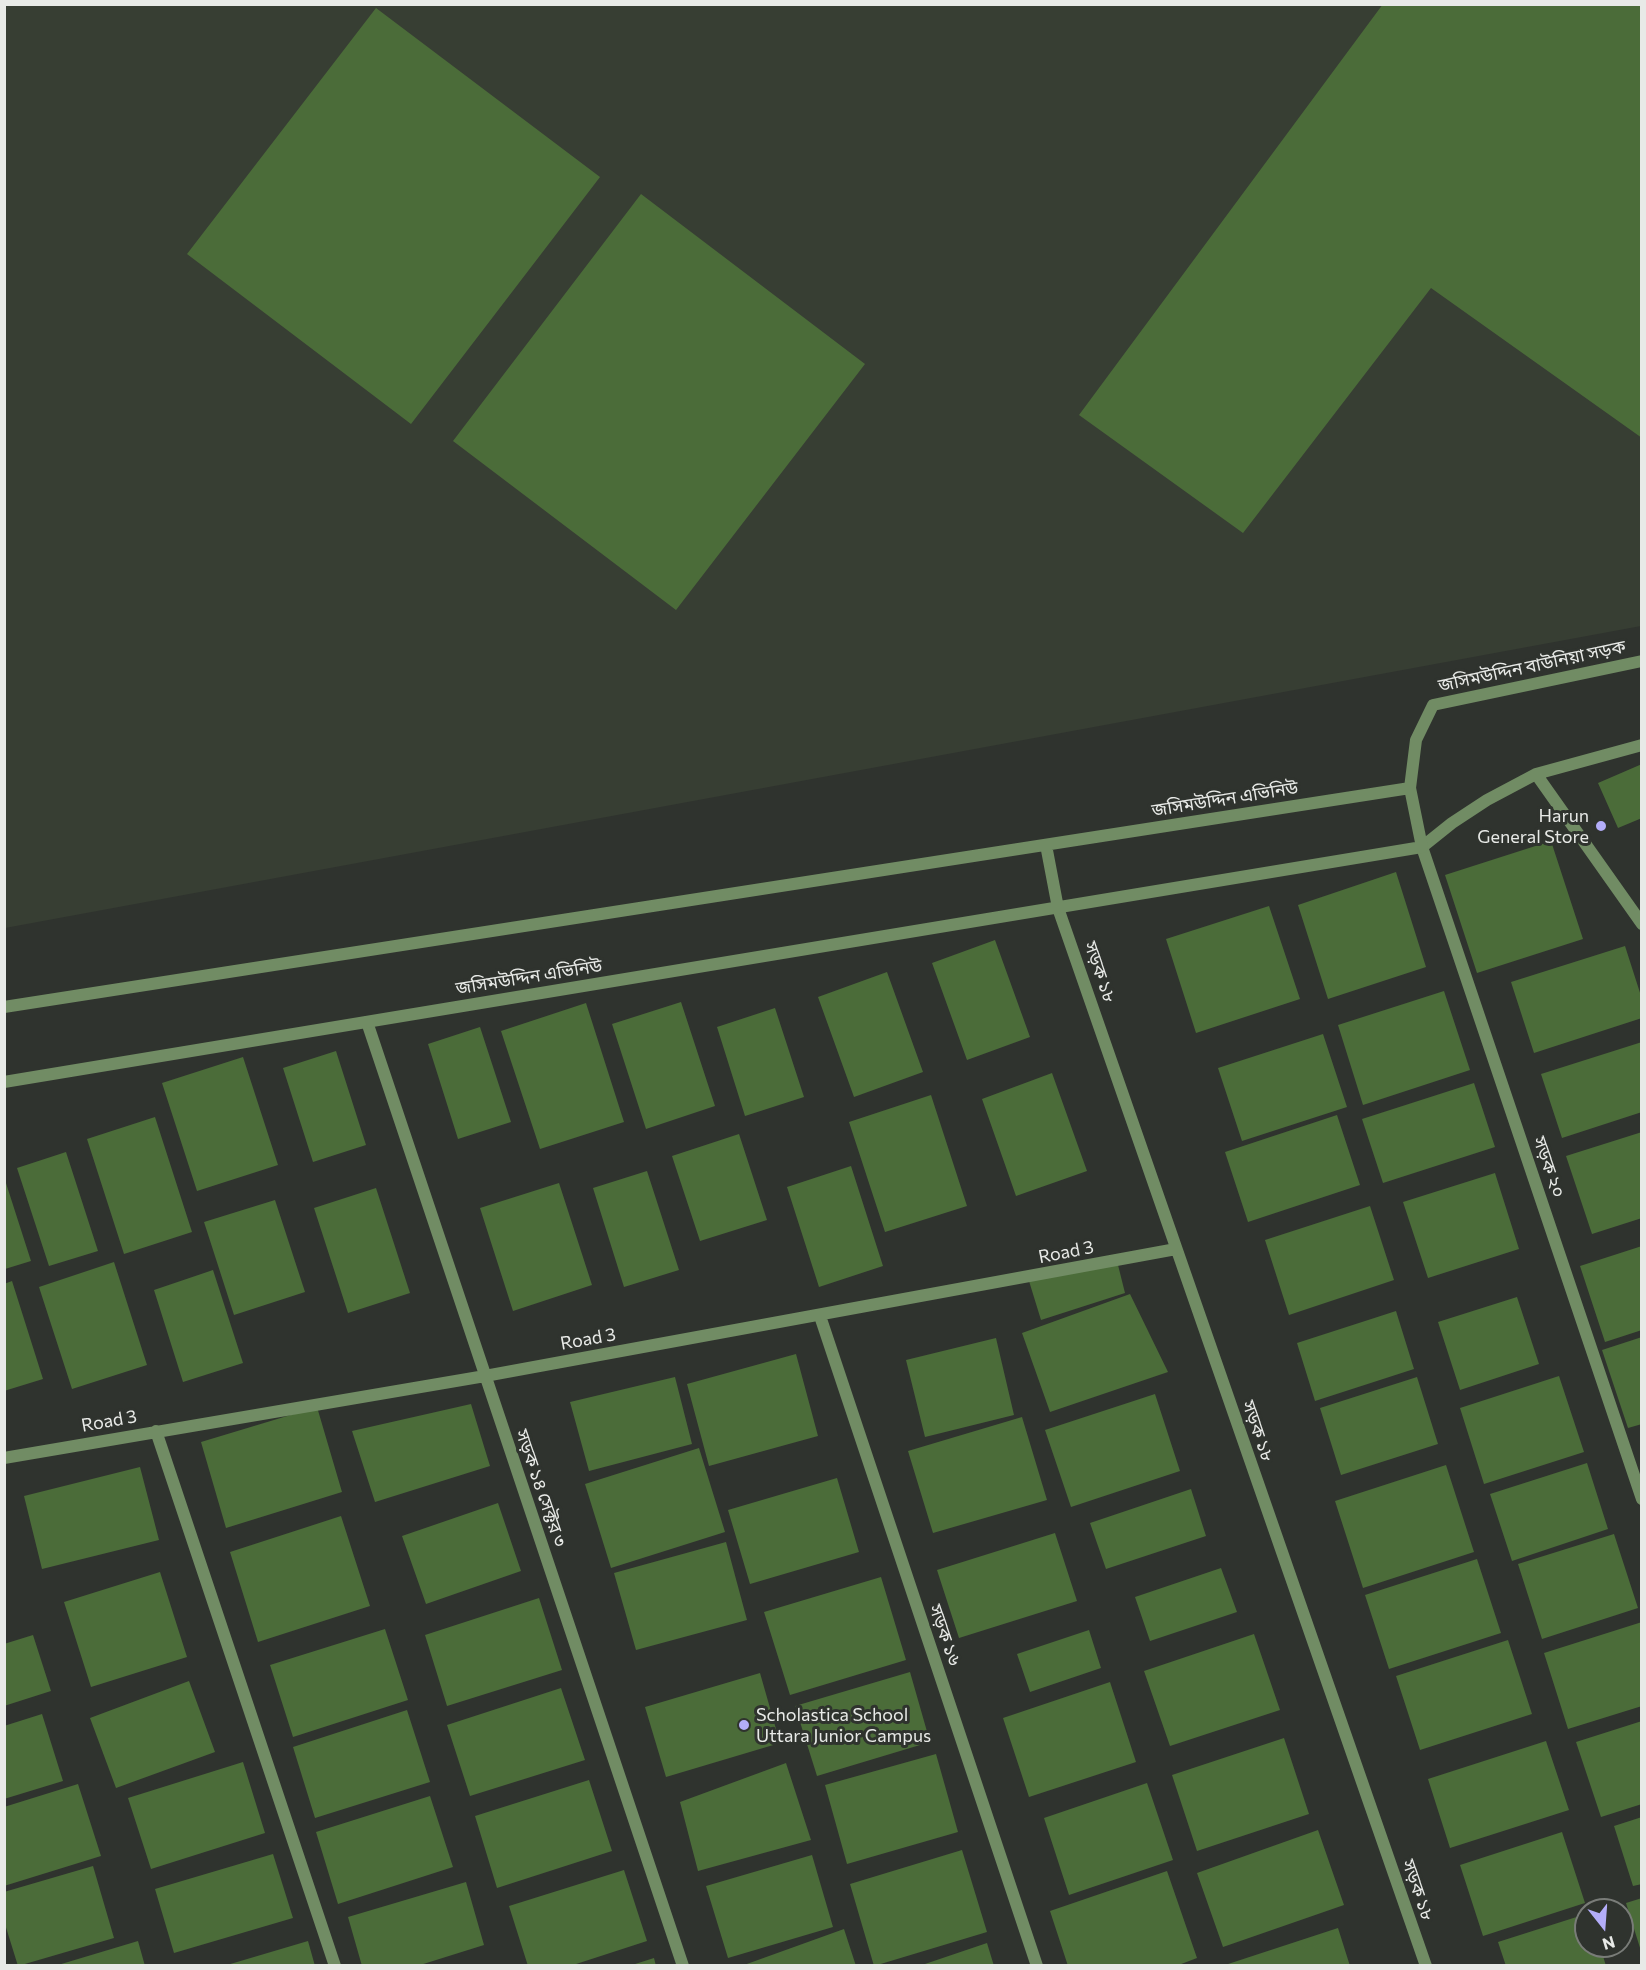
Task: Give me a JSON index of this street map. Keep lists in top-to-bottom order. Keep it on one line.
{"streets":{"street":["জসিমউদ্দিন বাউনিয়া সড়ক","জসিমউদ্দিন এভিনিউ","সড়ক ১৮","সড়ক ২০","Road 3","সড়ক ১৪ সেক্টর ৩","সড়ক ১৬"]},"crossings":[["জসিমউদ্দিন বাউনিয়া সড়ক","জসিমউদ্দিন এভিনিউ"],["জসিমউদ্দিন বাউনিয়া সড়ক","সড়ক ২০"],["জসিমউদ্দিন এভিনিউ","সড়ক ১৮"],["জসিমউদ্দিন এভিনিউ","সড়ক ২০"],["জসিমউদ্দিন এভিনিউ","সড়ক ১৪ সেক্টর ৩"],["সড়ক ১৮","Road 3"],["Road 3","সড়ক ১৪ সেক্টর ৩"],["Road 3","সড়ক ১৬"]],"places":["Harun General Store","Scholastica School Uttara Junior Campus"],"north":"bottom"}
